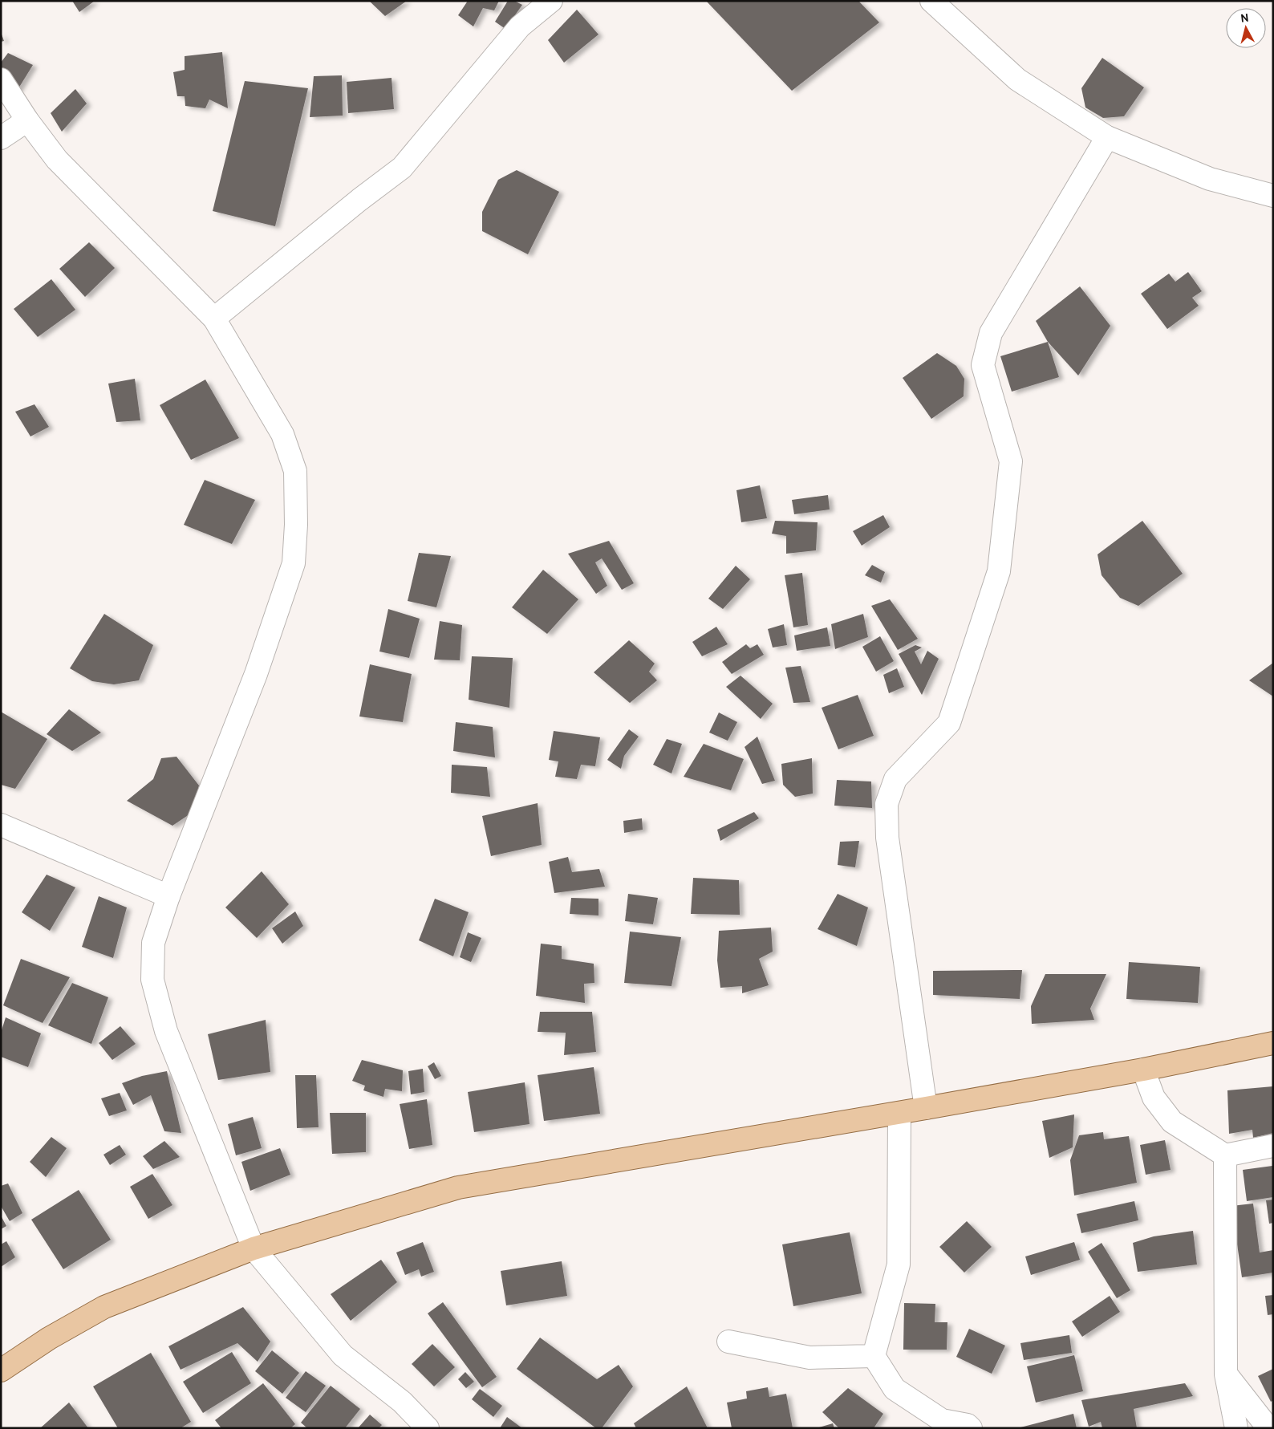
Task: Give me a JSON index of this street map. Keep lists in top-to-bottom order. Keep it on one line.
{"north":"top"}
